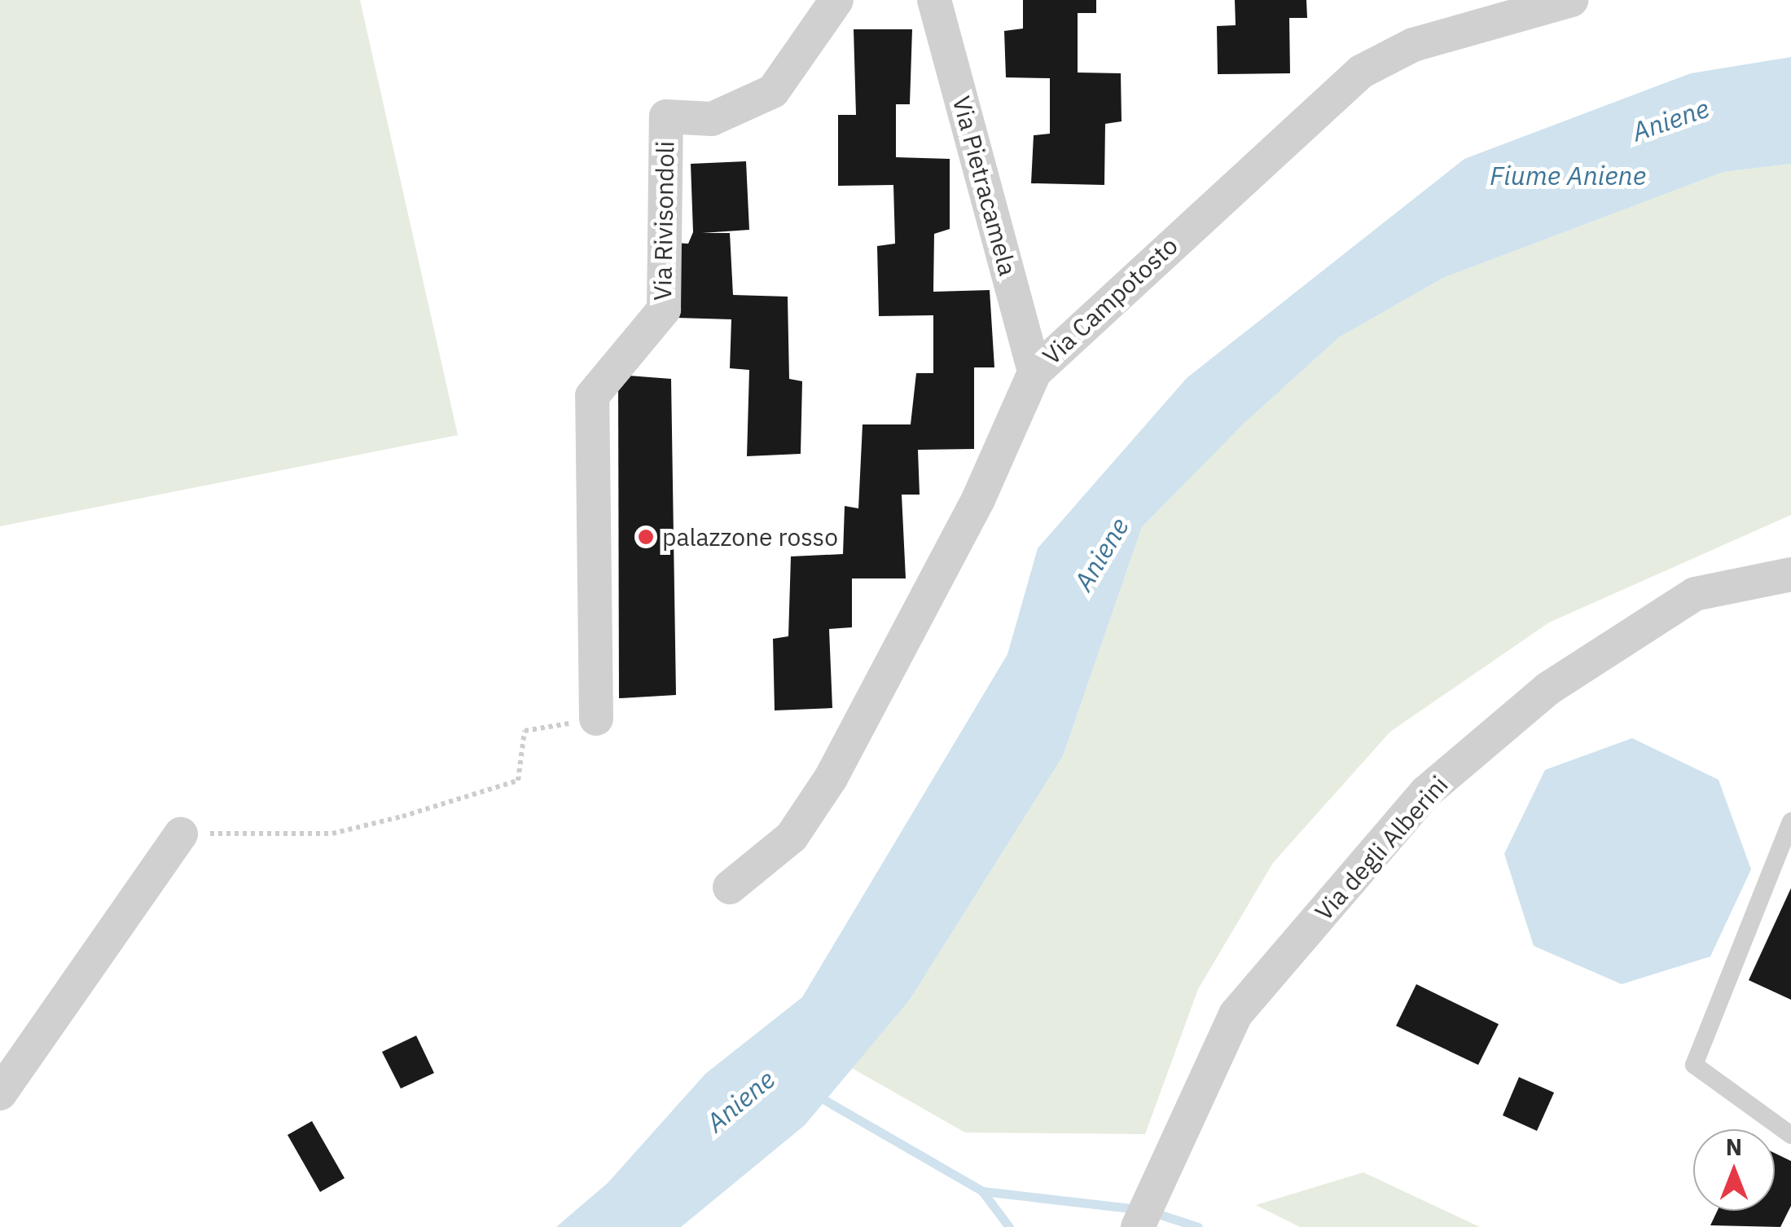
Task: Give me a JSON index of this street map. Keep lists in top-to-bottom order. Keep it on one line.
{"streets":{"street":["Via Pietracamela","Via Rivisondoli","Via Campotosto","Via degli Alberini"]},"crossings":[["Via Pietracamela","Via Campotosto"]],"water":["Aniene","Fiume Aniene"],"places":["palazzone rosso"],"north":"top"}
